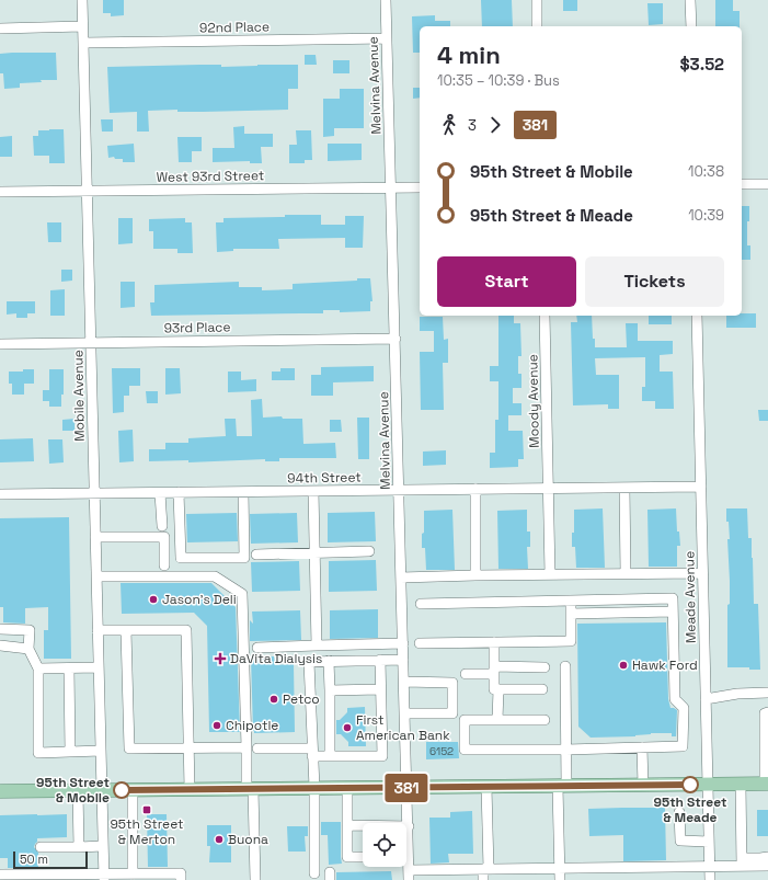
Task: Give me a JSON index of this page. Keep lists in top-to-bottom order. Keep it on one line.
{"streets":{"street":["92nd Place","Melvina Avenue","West 93rd Street","93rd Place","Mobile Avenue","Moody Avenue","94th Street","Meade Avenue"]},"crossings":[["92nd Place","Melvina Avenue"],["92nd Place","Mobile Avenue"],["Melvina Avenue","West 93rd Street"],["Melvina Avenue","93rd Place"],["Melvina Avenue","94th Street"],["West 93rd Street","Mobile Avenue"],["93rd Place","Mobile Avenue"],["Mobile Avenue","94th Street"],["Moody Avenue","94th Street"],["94th Street","Meade Avenue"]],"places":{"other":["Jason's Deli","Hawk Ford","Petco","Chipotle","First American Bank","95th Street & Meade","95th Street & Mobile","Buona"],"health":["DaVita Dialysis"],"transit":["95th Street & Merton"]},"lines":["bus line 381"],"house_numbers":["6152"],"scale_bar":"50 m","page":{"on_map":"381","heading":["4 min","10:35 – 10:39 · Bus","$3.52"],"legs":["3","381"],"list":[{"name":"95th Street & Mobile","value":"10:38"},{"name":"95th Street & Meade","value":"10:39"}],"buttons":["Start","Tickets"],"scale":"50 m"}}
